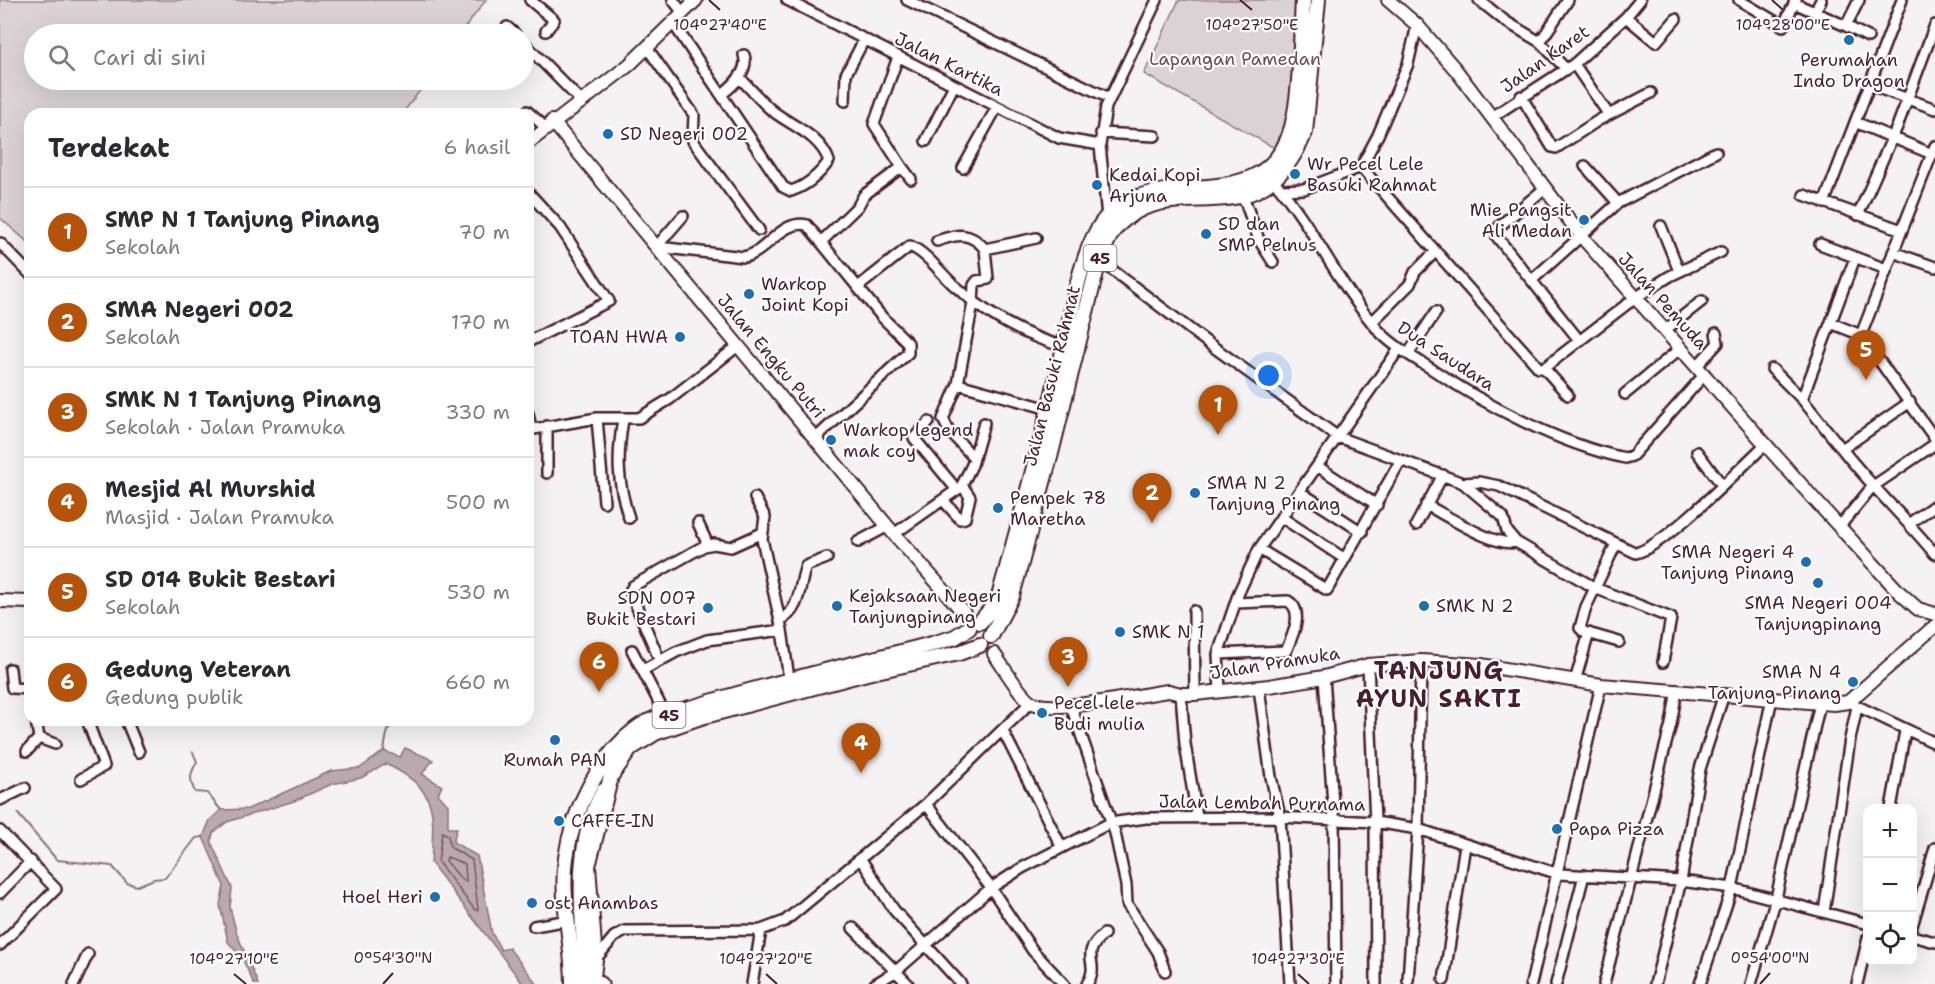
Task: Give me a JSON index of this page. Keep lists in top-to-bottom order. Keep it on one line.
{"streets":{"highway":["45","Jalan Basuki Rahmat"],"main road":["Jalan Pemuda","Jalan Engku Putri","Jalan Pramuka"],"street":["Jalan Karet","Jalan Kartika","Dua Saudara","Jalan Lembah Purnama"]},"crossings":[["Jalan Karet","Jalan Pemuda"],["Jalan Pemuda","Dua Saudara"],["Jalan Engku Putri","Jalan Basuki Rahmat"],["Dua Saudara","Jalan Basuki Rahmat"]],"districts":["TANJUNG AYUN SAKTI"],"parks":["Lapangan Pamedan"],"places":["Perumahan Indo Dragon","SD Negeri 002","Wr Pecel Lele Basuki Rahmat","Kedai Kopi Arjuna","Mie Pangsit Ali Medan","SD dan SMP Pelnus","Warkop Joint Kopi","TOAN HWA","Warkop legend mak coy","SMA N 2 Tanjung Pinang","Pempek 78 Maretha","SMA Negeri 4 Tanjung Pinang","SMA Negeri 004 Tanjungpinang","Kejaksaan Negeri Tanjungpinang","SMK N 2","SDN 007 Bukit Bestari","SMK N 1","SMA N 4 Tanjung Pinang","Pecel lele Budi mulia","Rumah PAN","CAFFE-IN","Papa Pizza","Hoel Heri","ost Anambas"],"page":{"search":"Cari di sini","heading":["Terdekat","6 hasil"],"list":[{"mark":"1","name":"SMP N 1 Tanjung Pinang","note":"Sekolah","value":"70 m"},{"mark":"2","name":"SMA Negeri 002","note":"Sekolah","value":"170 m"},{"mark":"3","name":"SMK N 1 Tanjung Pinang","note":"Sekolah · Jalan Pramuka","value":"330 m"},{"mark":"4","name":"Mesjid Al Murshid","note":"Masjid · Jalan Pramuka","value":"500 m"},{"mark":"5","name":"SD 014 Bukit Bestari","note":"Sekolah","value":"530 m"},{"mark":"6","name":"Gedung Veteran","note":"Gedung publik","value":"660 m"}],"pins":["5","1","2","3","6","4"],"map_buttons":["+","−"]},"coordinates":["104°27'40\"E","104°27'50\"E","104°28'00\"E","0°54'30\"N","0°54'00\"N","104°27'10\"E","104°27'20\"E","104°27'30\"E"]}
